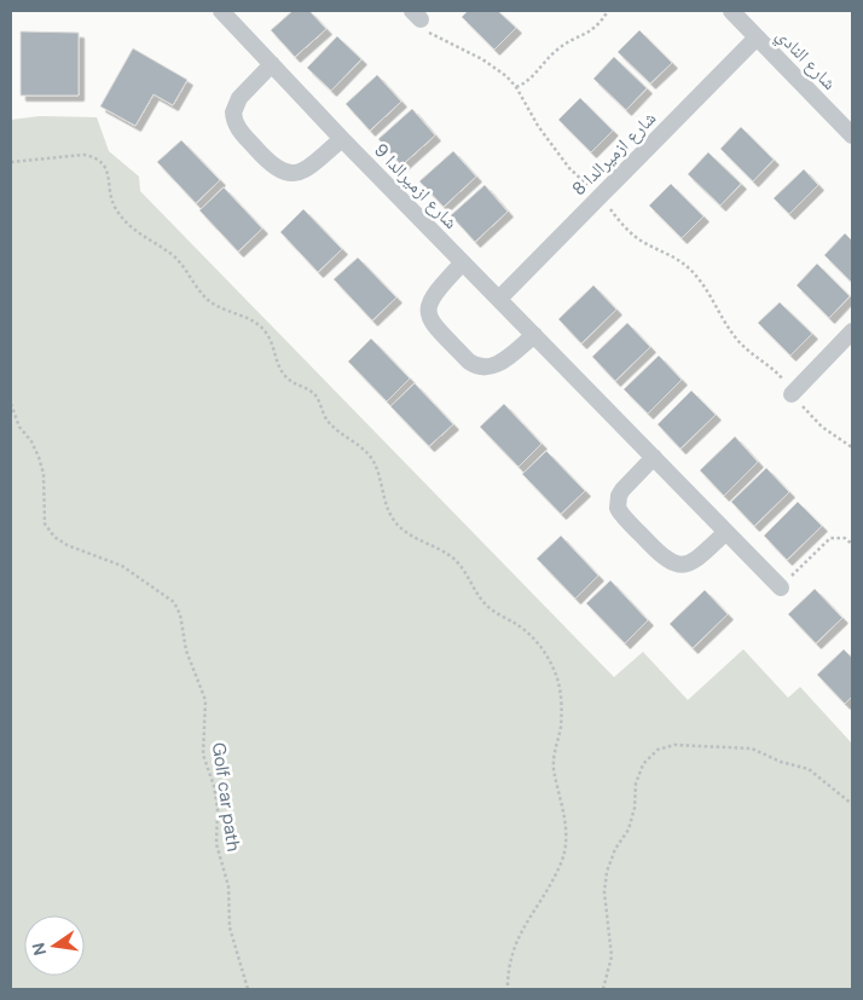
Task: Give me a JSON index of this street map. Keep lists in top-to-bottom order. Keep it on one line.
{"streets":{"street":["شارع النادي","شارع ازميرالدا 8","شارع ازميرالدا 9"],"path":["Golf car path"]},"crossings":[["شارع النادي","شارع ازميرالدا 8"],["شارع ازميرالدا 8","شارع ازميرالدا 9"]],"north":"left"}
